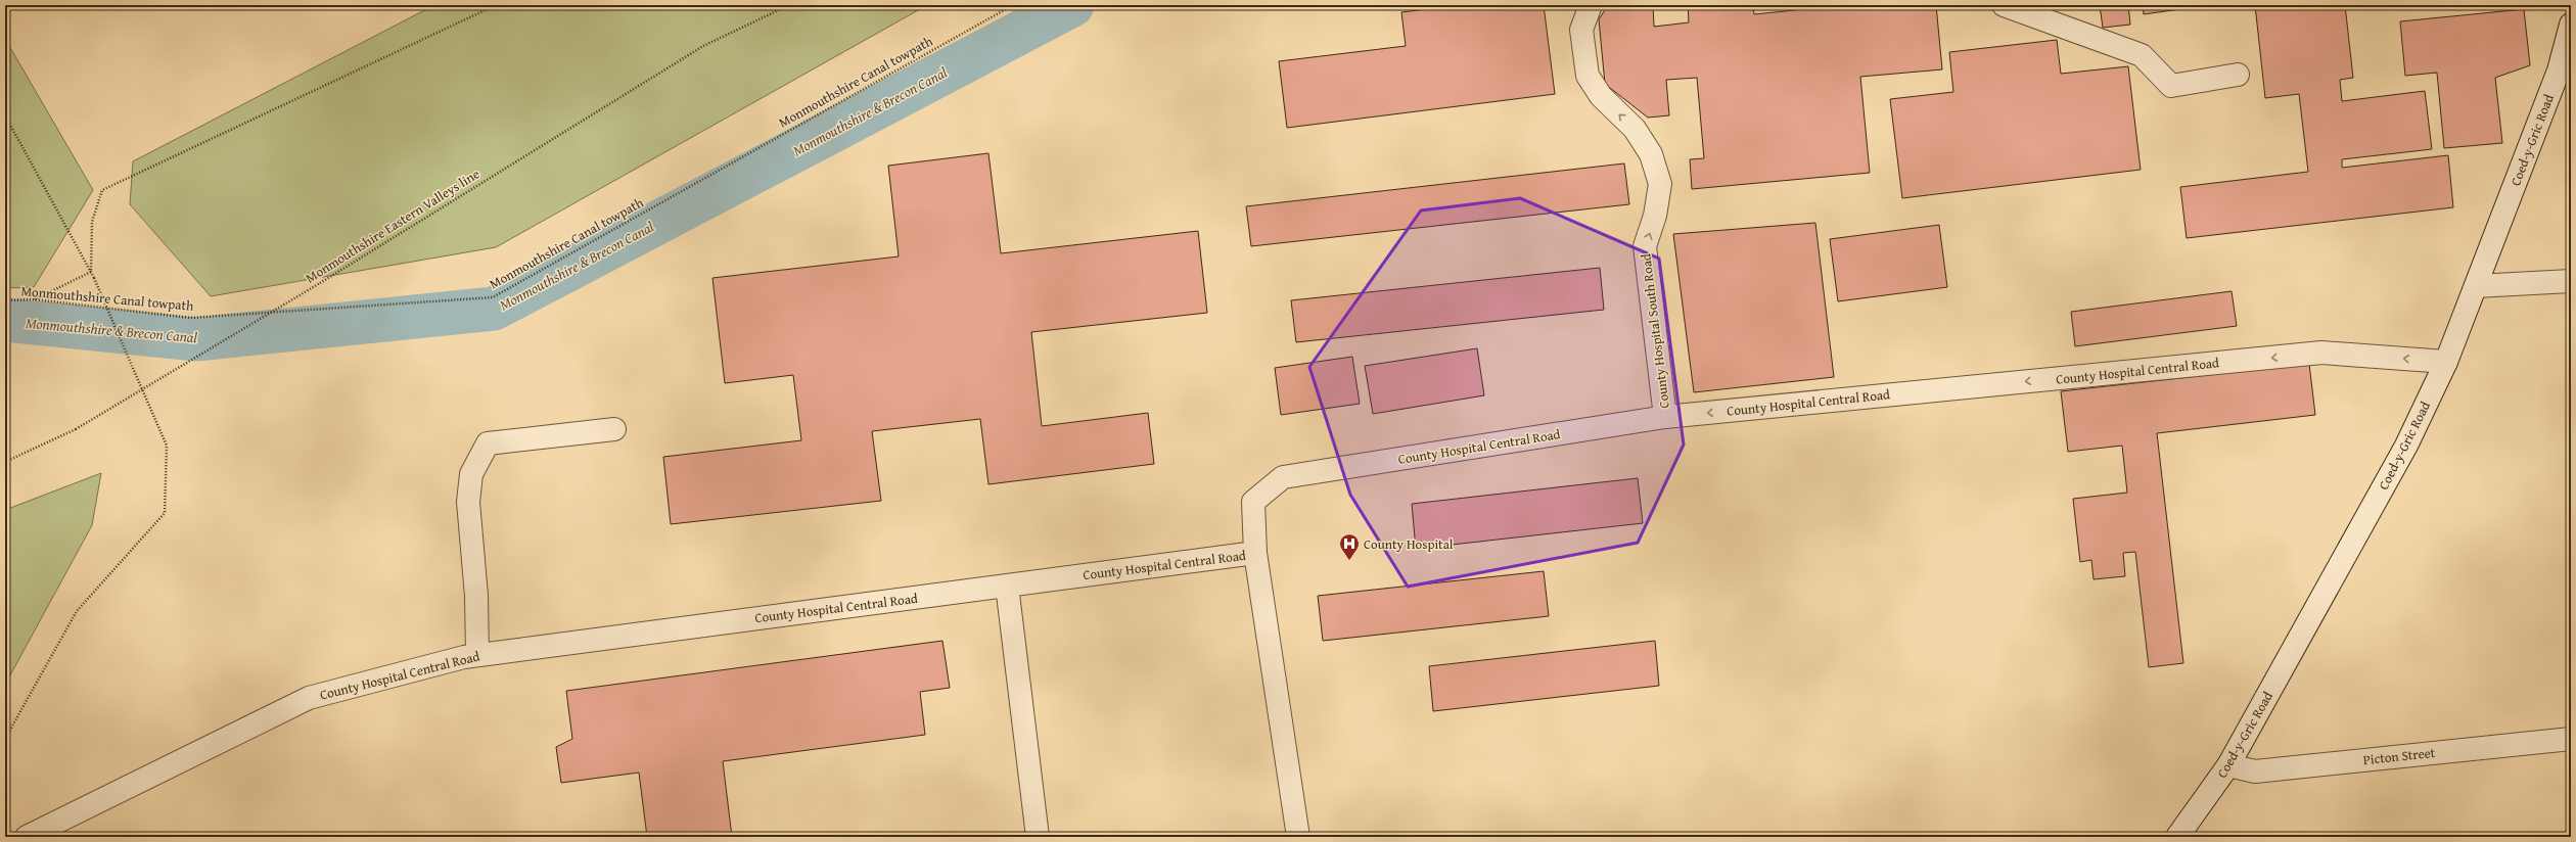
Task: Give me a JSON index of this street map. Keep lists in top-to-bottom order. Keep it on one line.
{"streets":{"street":["Coed-y-Gric Road","County Hospital South Road","County Hospital Central Road","Picton Street"],"path":["Monmouthshire Canal towpath","Monmouthshire Eastern Valleys line"]},"crossings":[["Coed-y-Gric Road","County Hospital Central Road"],["Coed-y-Gric Road","Picton Street"],["County Hospital South Road","County Hospital Central Road"]],"one_way":["County Hospital South Road"],"water":["Monmouthshire & Brecon Canal"],"places":{"hospital":["County Hospital"]}}
